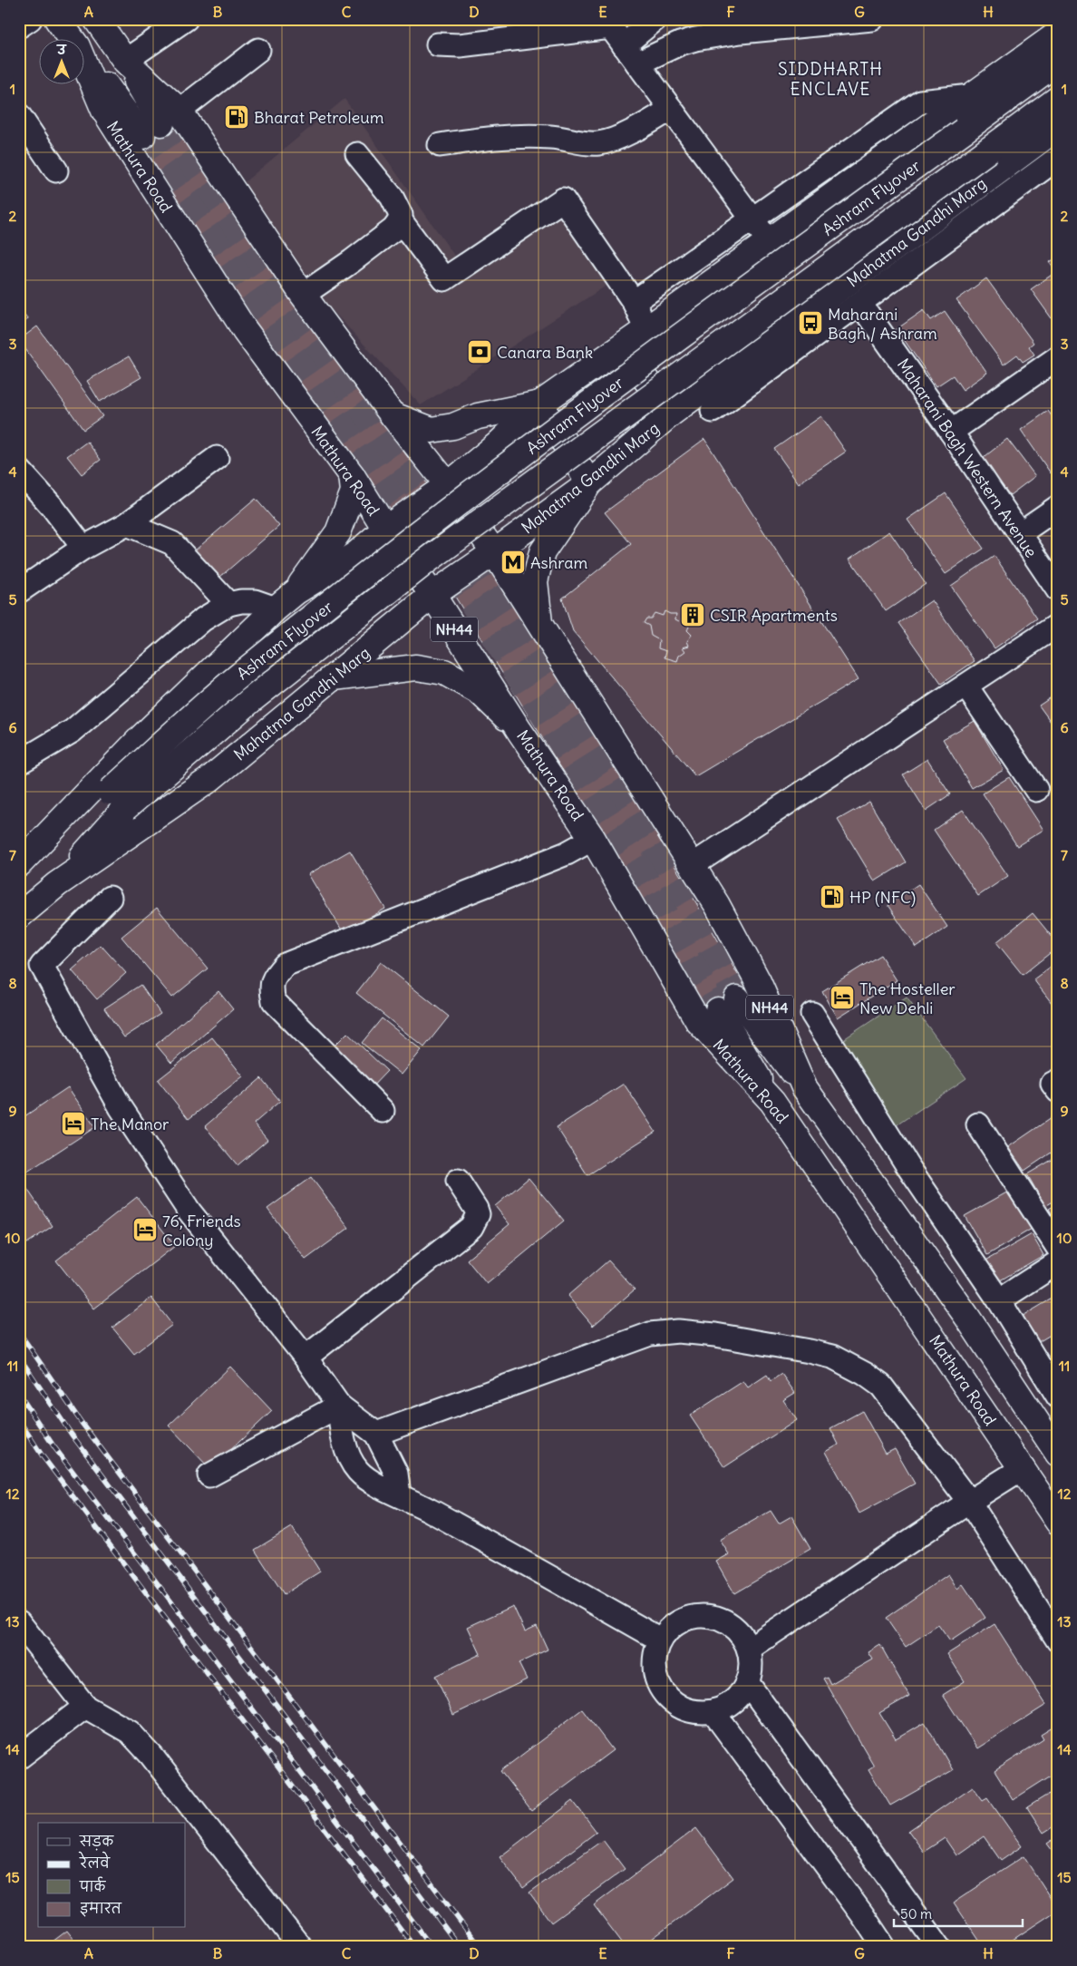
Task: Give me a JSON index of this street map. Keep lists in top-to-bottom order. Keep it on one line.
{"streets":{"main road":["Mathura Road","Ashram Flyover","Mahatma Gandhi Marg","NH44"],"street":["Maharani Bagh Western Avenue"]},"crossings":[["Mathura Road","Mahatma Gandhi Marg"],["Mahatma Gandhi Marg","NH44"]],"districts":["SIDDHARTH ENCLAVE"],"places":{"fuel station":["Bharat Petroleum","HP (NFC)"],"bus stop":["Maharani Bagh / Ashram"],"bank":["Canara Bank"],"metro station":["Ashram"],"building":["CSIR Apartments"],"hotel":["The Hosteller New Dehli","The Manor","76, Friends Colony"]},"legend":["सड़क","रेलवे","पार्क","इमारत"],"scale_bar":"50 m","north":"top","grid":{"columns":["A","B","C","D","E","F","G","H"],"rows":["1","2","3","4","5","6","7","8","9","10","11","12","13","14","15"]}}
